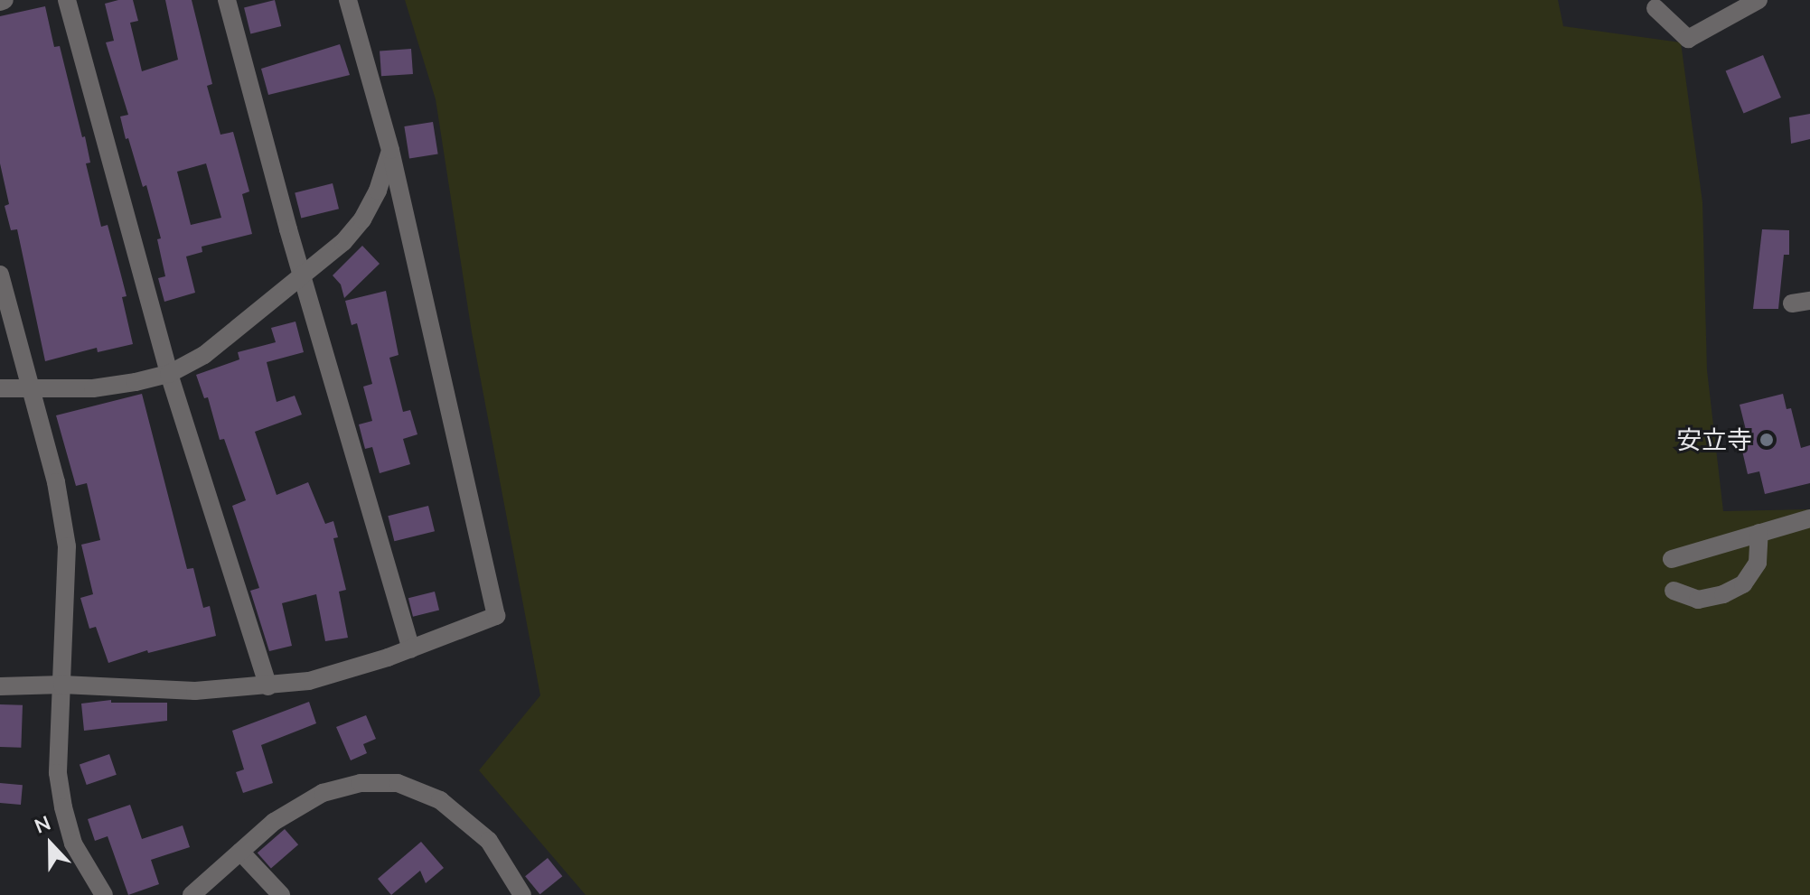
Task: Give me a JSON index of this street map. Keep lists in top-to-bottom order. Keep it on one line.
{"places":["安立寺"],"north":"top"}
